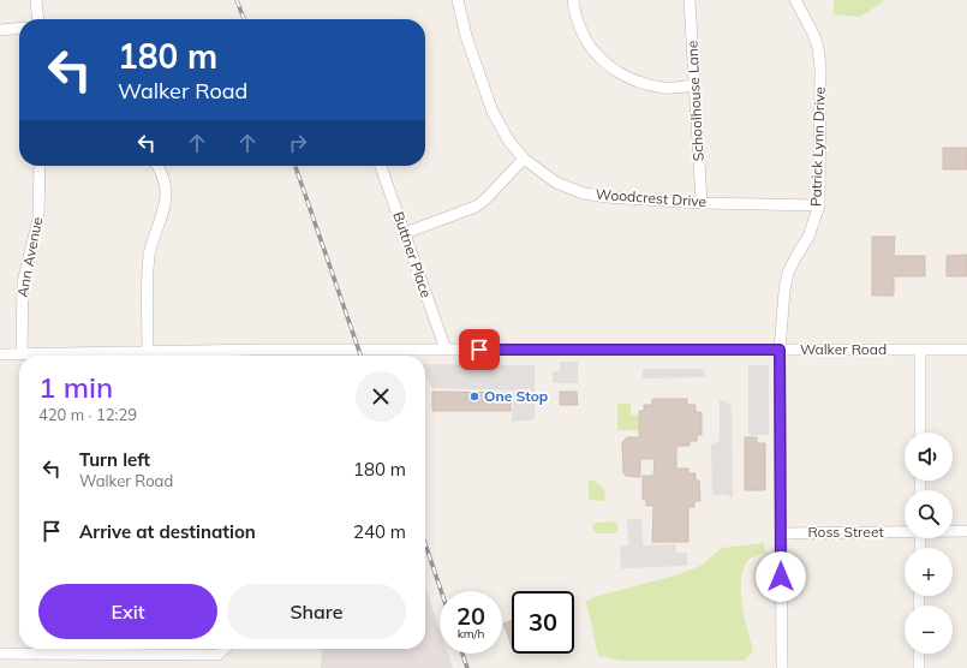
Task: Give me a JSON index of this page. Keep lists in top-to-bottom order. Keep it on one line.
{"streets":{"street":["Schoolhouse Lane","Patrick Lynn Drive","Woodcrest Drive","Buttner Place","Ann Avenue","Walker Road","Ross Street"]},"crossings":[["Schoolhouse Lane","Woodcrest Drive"],["Patrick Lynn Drive","Woodcrest Drive"],["Patrick Lynn Drive","Walker Road"],["Patrick Lynn Drive","Ross Street"],["Buttner Place","Walker Road"],["Ann Avenue","Walker Road"]],"places":["One Stop"],"page":{"turn":["180 m","Walker Road"],"heading":["1 min","420 m · 12:29"],"map_buttons":["+","−"],"list":[{"name":"Turn left","note":"Walker Road","value":"180 m"},{"name":"Arrive at destination","value":"240 m"}],"buttons":["Exit","Share"],"speed":"20 km/h","limit":"30"}}
